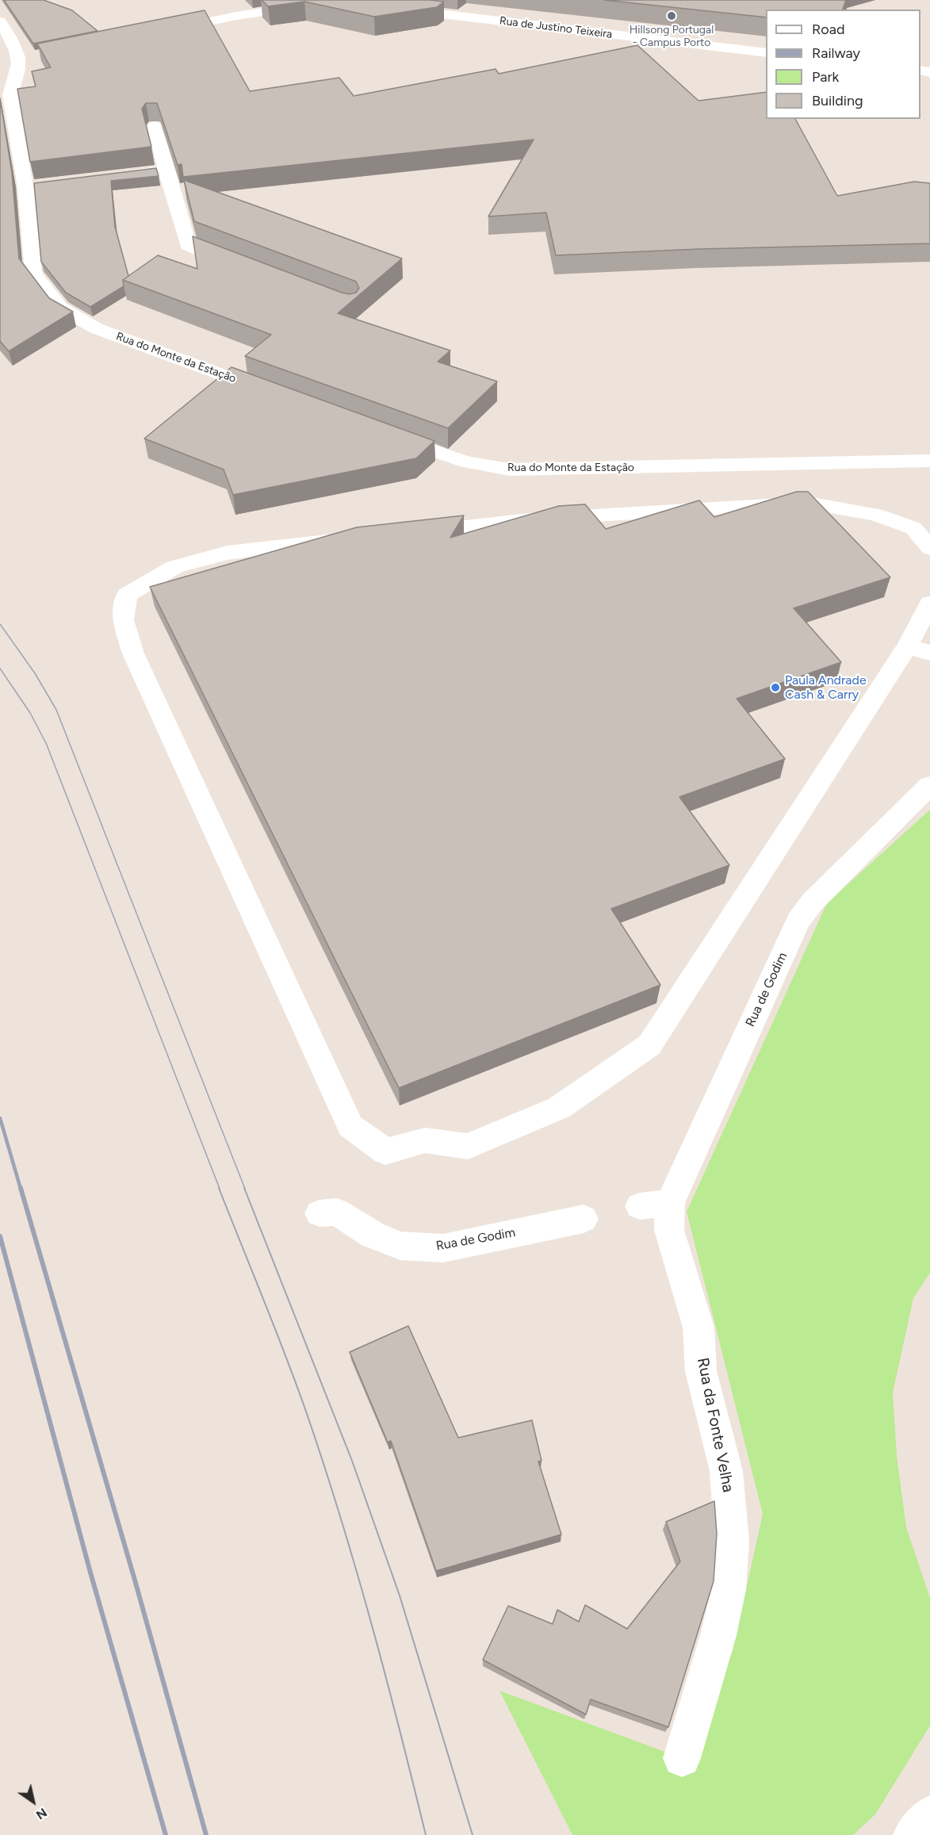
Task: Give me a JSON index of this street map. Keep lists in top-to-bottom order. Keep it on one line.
{"streets":{"street":["Rua de Justino Teixeira","Rua do Monte da Estação","Rua de Godim","Rua da Fonte Velha"]},"crossings":[["Rua de Godim","Rua da Fonte Velha"]],"places":["Hillsong Portugal - Campus Porto","Paula Andrade Cash & Carry"],"legend":["Road","Railway","Park","Building"],"north":"bottom right"}
